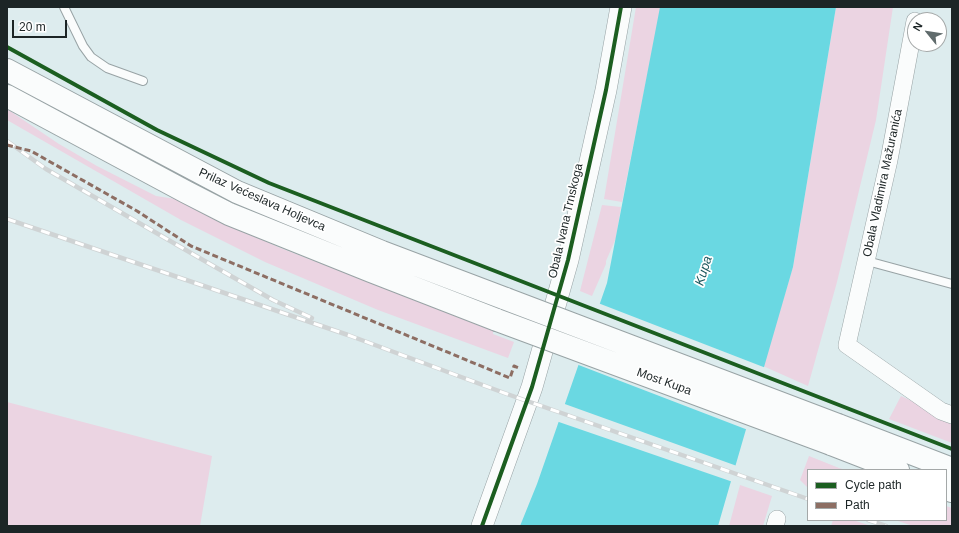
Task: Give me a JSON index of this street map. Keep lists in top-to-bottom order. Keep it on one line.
{"streets":{"highway":["Prilaz Većeslava Holjevca","Most Kupa"],"street":["Obala Vladimira Mažuranića","Obala Ivana Trnskoga"]},"crossings":[["Prilaz Većeslava Holjevca","Most Kupa"]],"water":["Kupa"],"legend":["Cycle path","Path"],"scale_bar":"20 m","north":"top left"}
